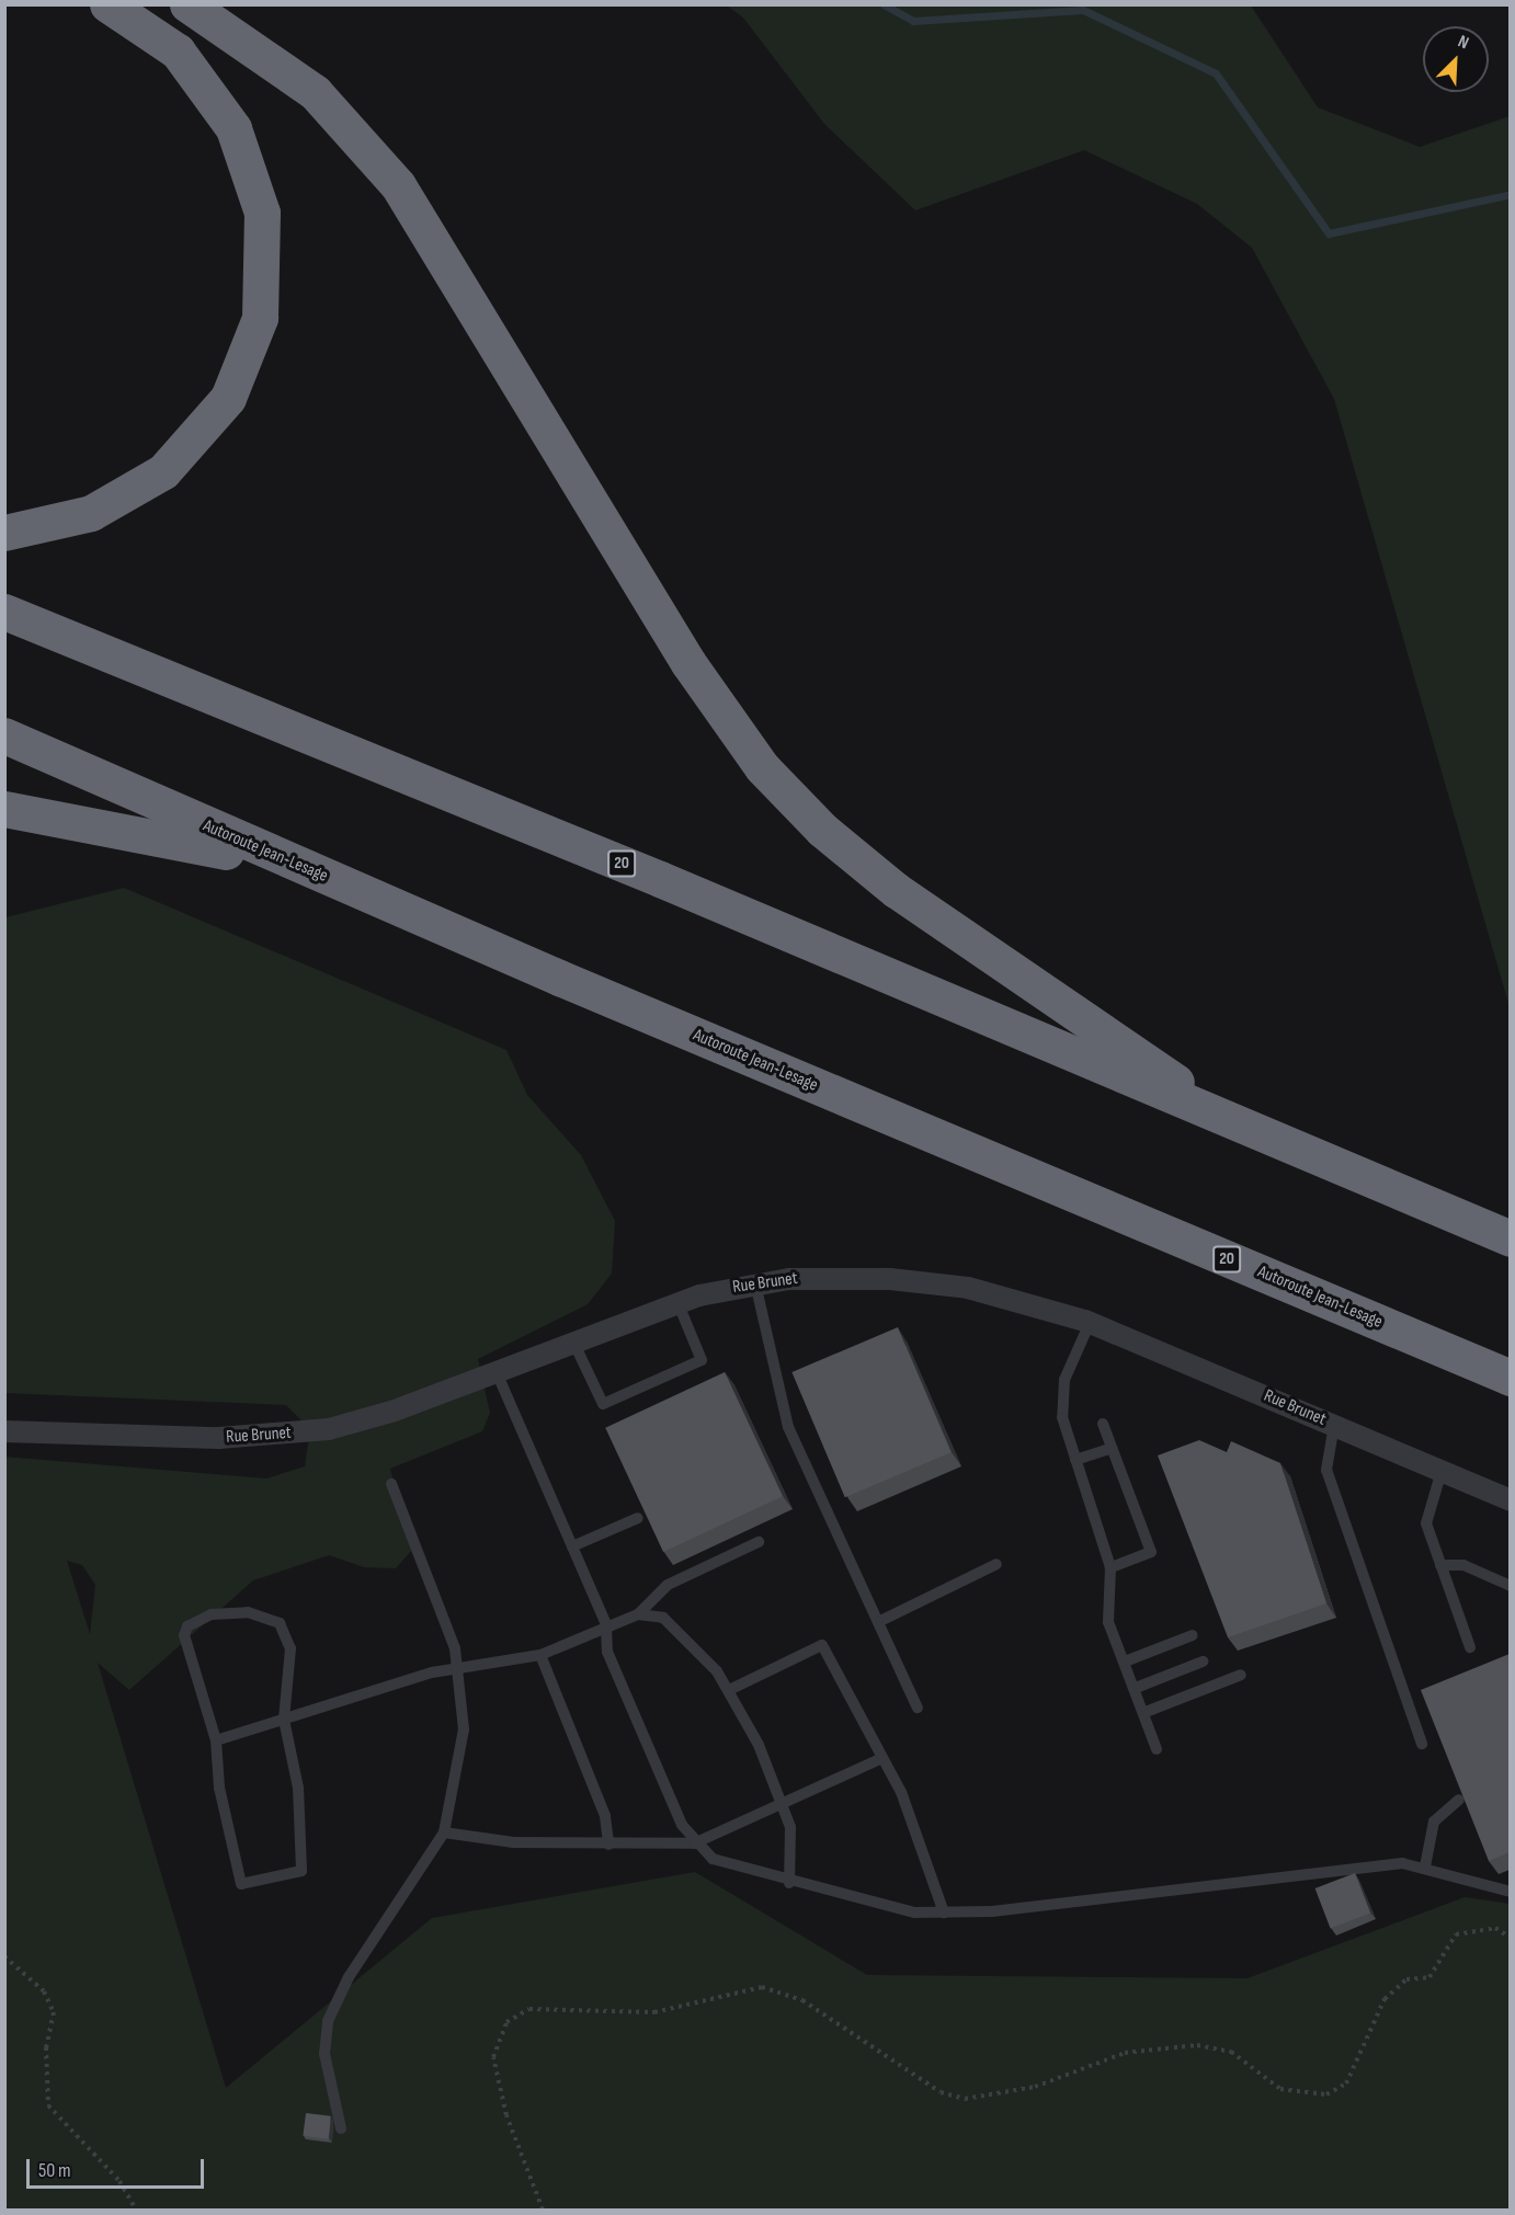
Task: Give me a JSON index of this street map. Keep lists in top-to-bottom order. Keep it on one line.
{"streets":{"highway":["Autoroute Jean-Lesage","20"],"street":["Rue Brunet"]},"scale_bar":"50 m","north":"top right"}
